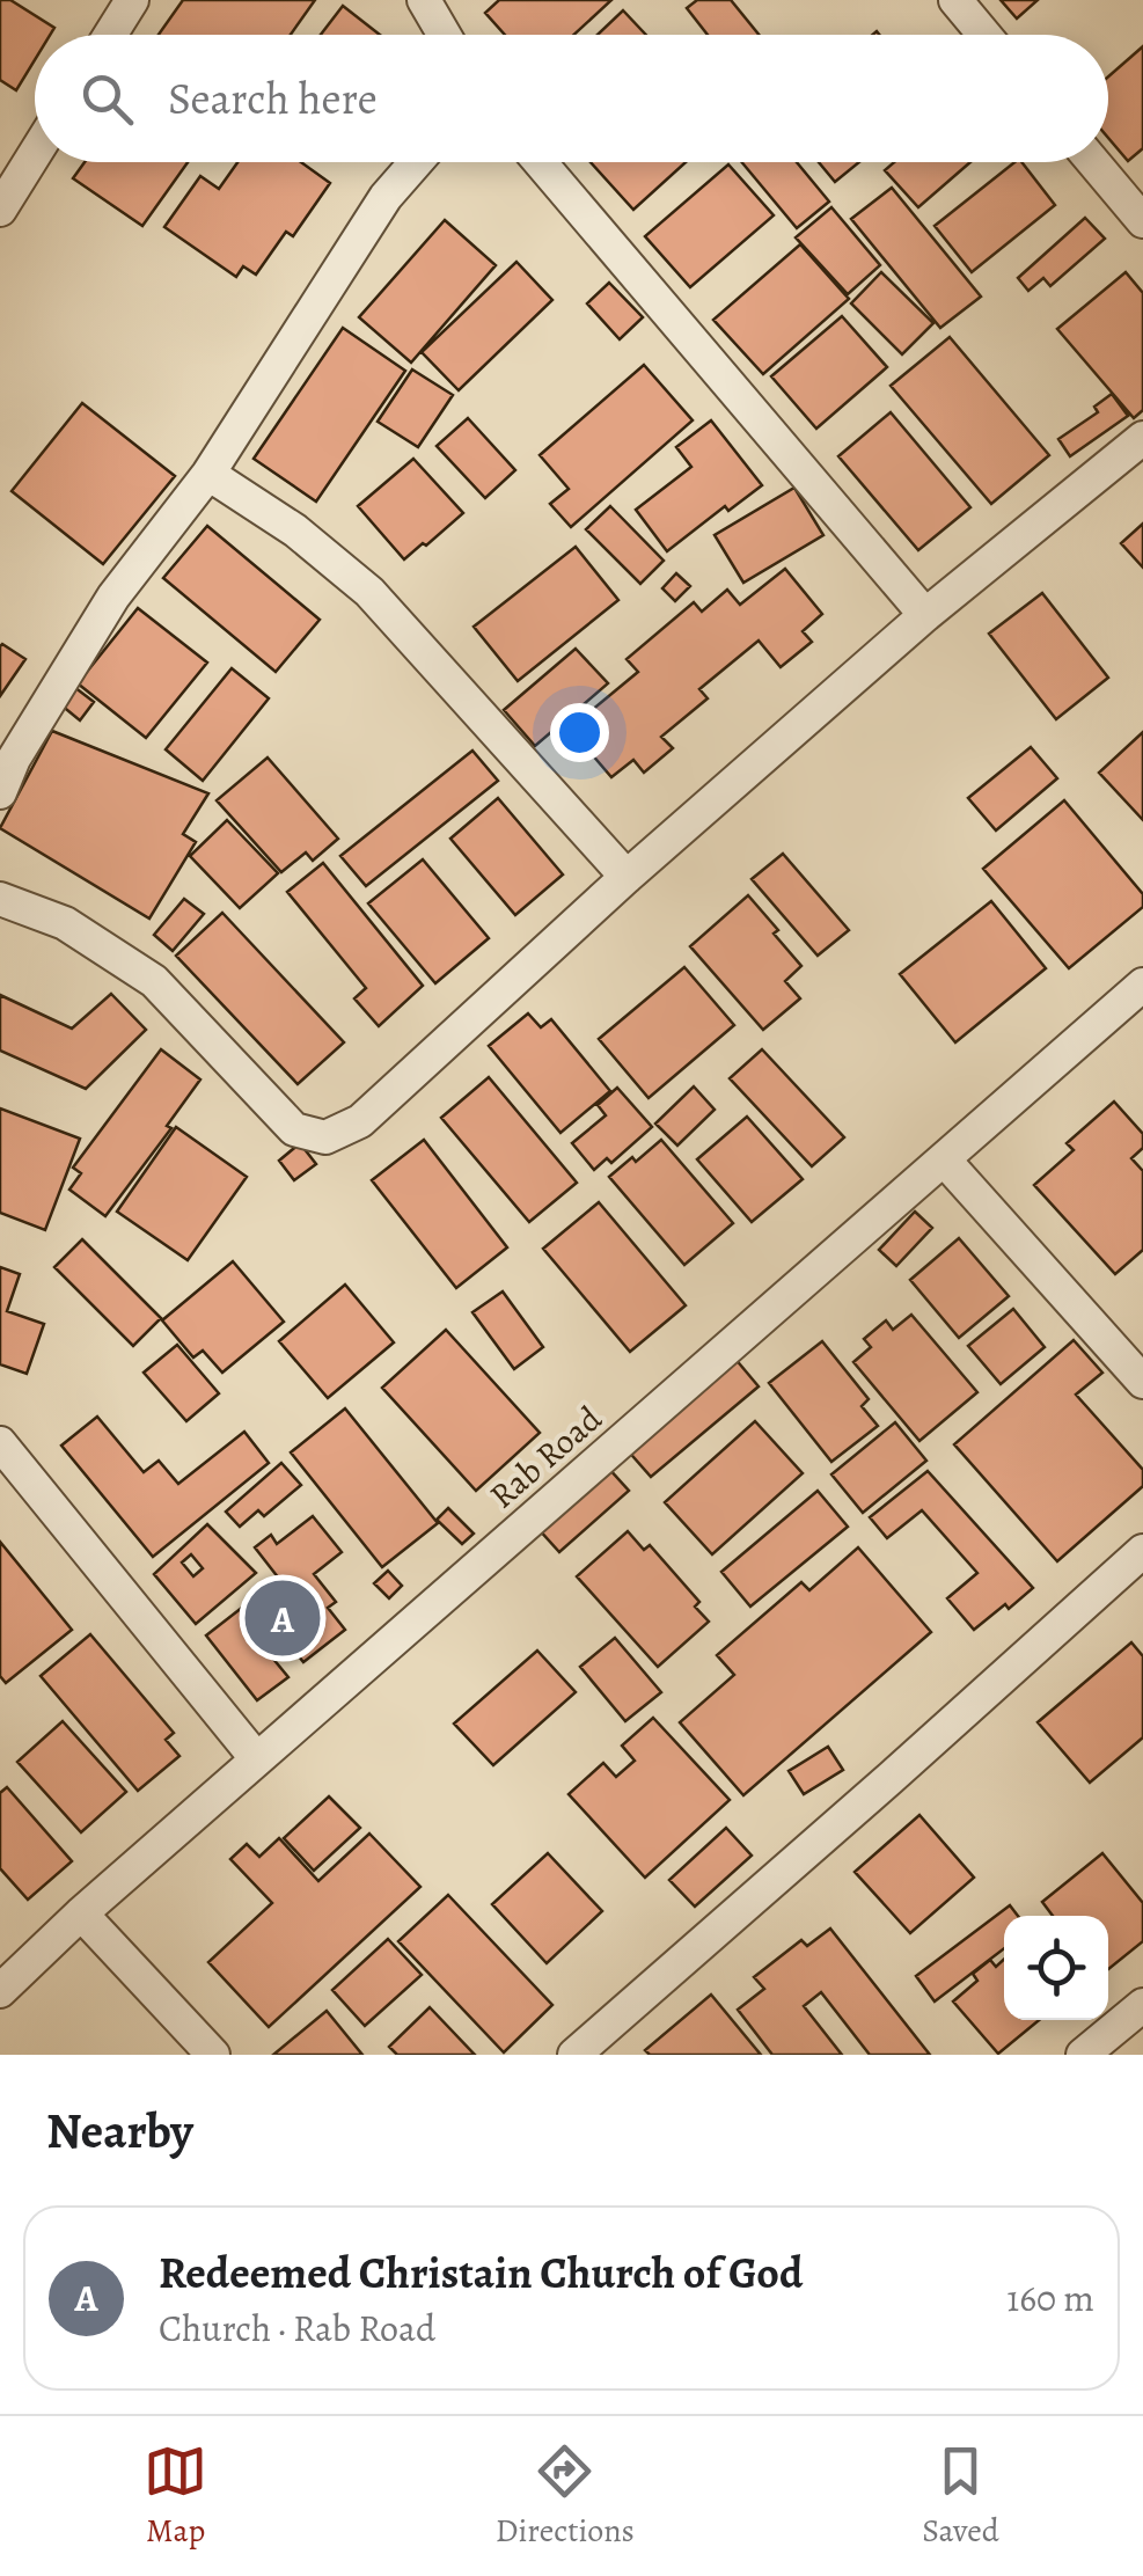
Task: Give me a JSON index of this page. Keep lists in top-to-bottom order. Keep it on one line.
{"streets":{"street":["Rab Road"]},"page":{"search":"Search here","pins":"A","heading":"Nearby","list":[{"mark":"A","name":"Redeemed Christain Church of God","note":"Church · Rab Road","value":"160 m"}],"nav":["Map","Directions","Saved"]}}
